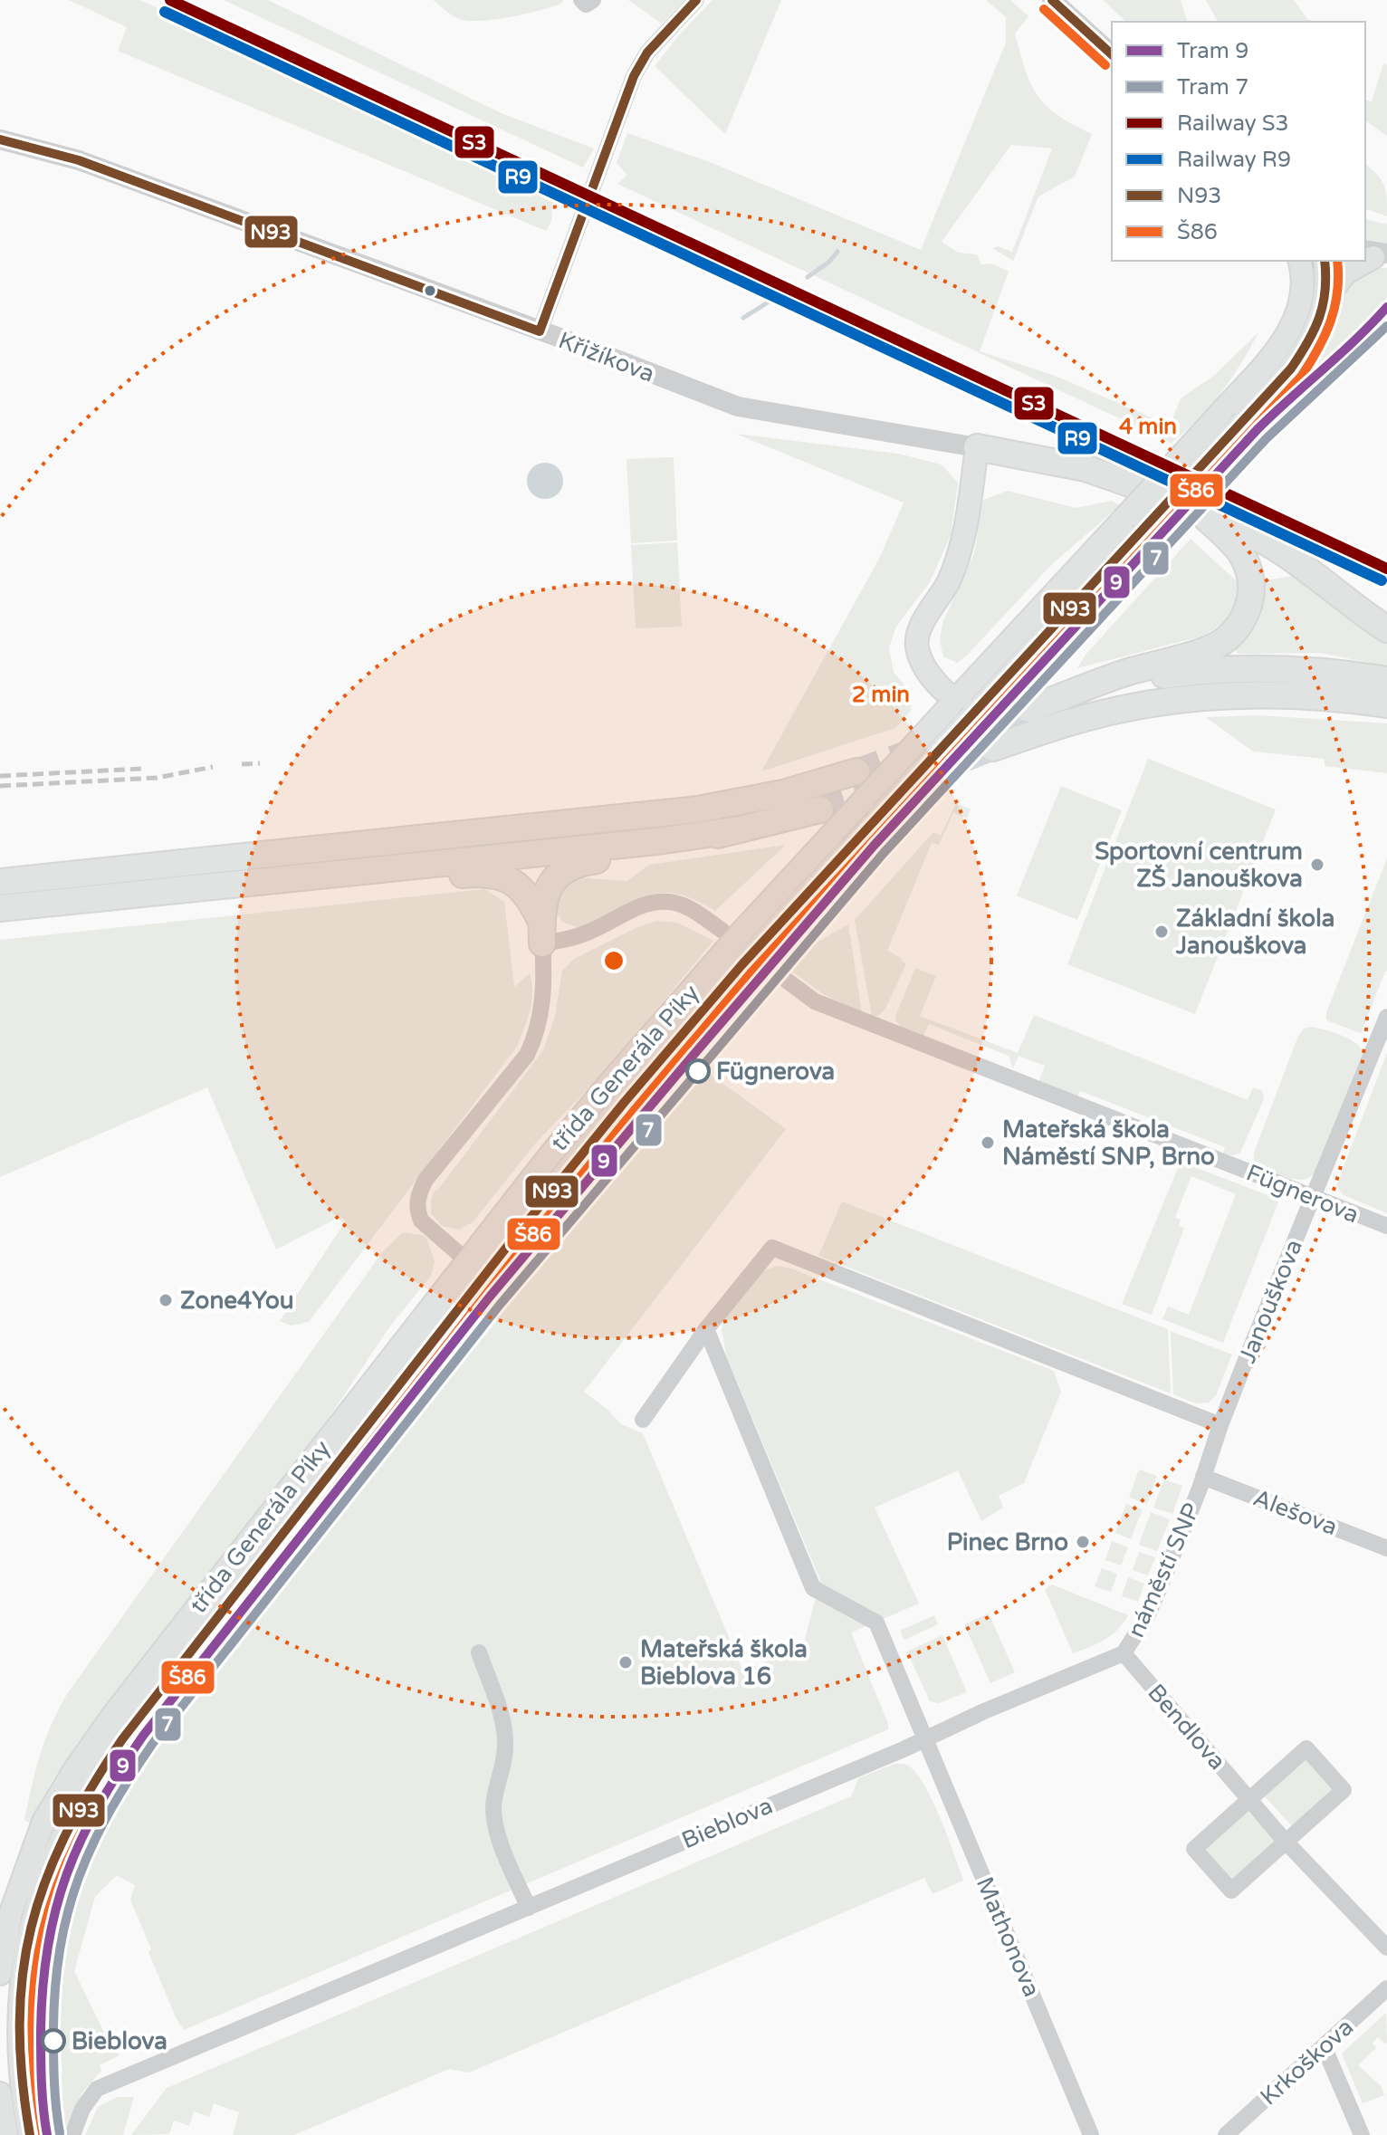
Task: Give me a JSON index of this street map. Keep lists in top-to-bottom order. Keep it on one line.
{"streets":{"main road":["třída Generála Píky"],"street":["Křižíkova","Fügnerova","Janouškova","Alešova","náměstí SNP","Bendlova","Bieblova","Mathonova","Krkoškova"]},"crossings":[["Fügnerova","Janouškova"],["Janouškova","náměstí SNP"],["Alešova","náměstí SNP"],["náměstí SNP","Bendlova"],["náměstí SNP","Bieblova"],["náměstí SNP","Mathonova"],["Bieblova","Mathonova"]],"places":["Sportovní centrum ZŠ Janouškova","Základní škola Janouškova","Fügnerova","Mateřská škola Náměstí SNP, Brno","Zone4You","Pinec Brno","Mateřská škola Bieblova 16","Bieblova"],"lines":["rail line S3","transit line N93","transit line Š86","rail line R9","tram line 9","tram line 7"],"legend":["Tram 9","Tram 7","Railway S3","Railway R9","N93","Š86"],"rings":["4 min","2 min"]}
